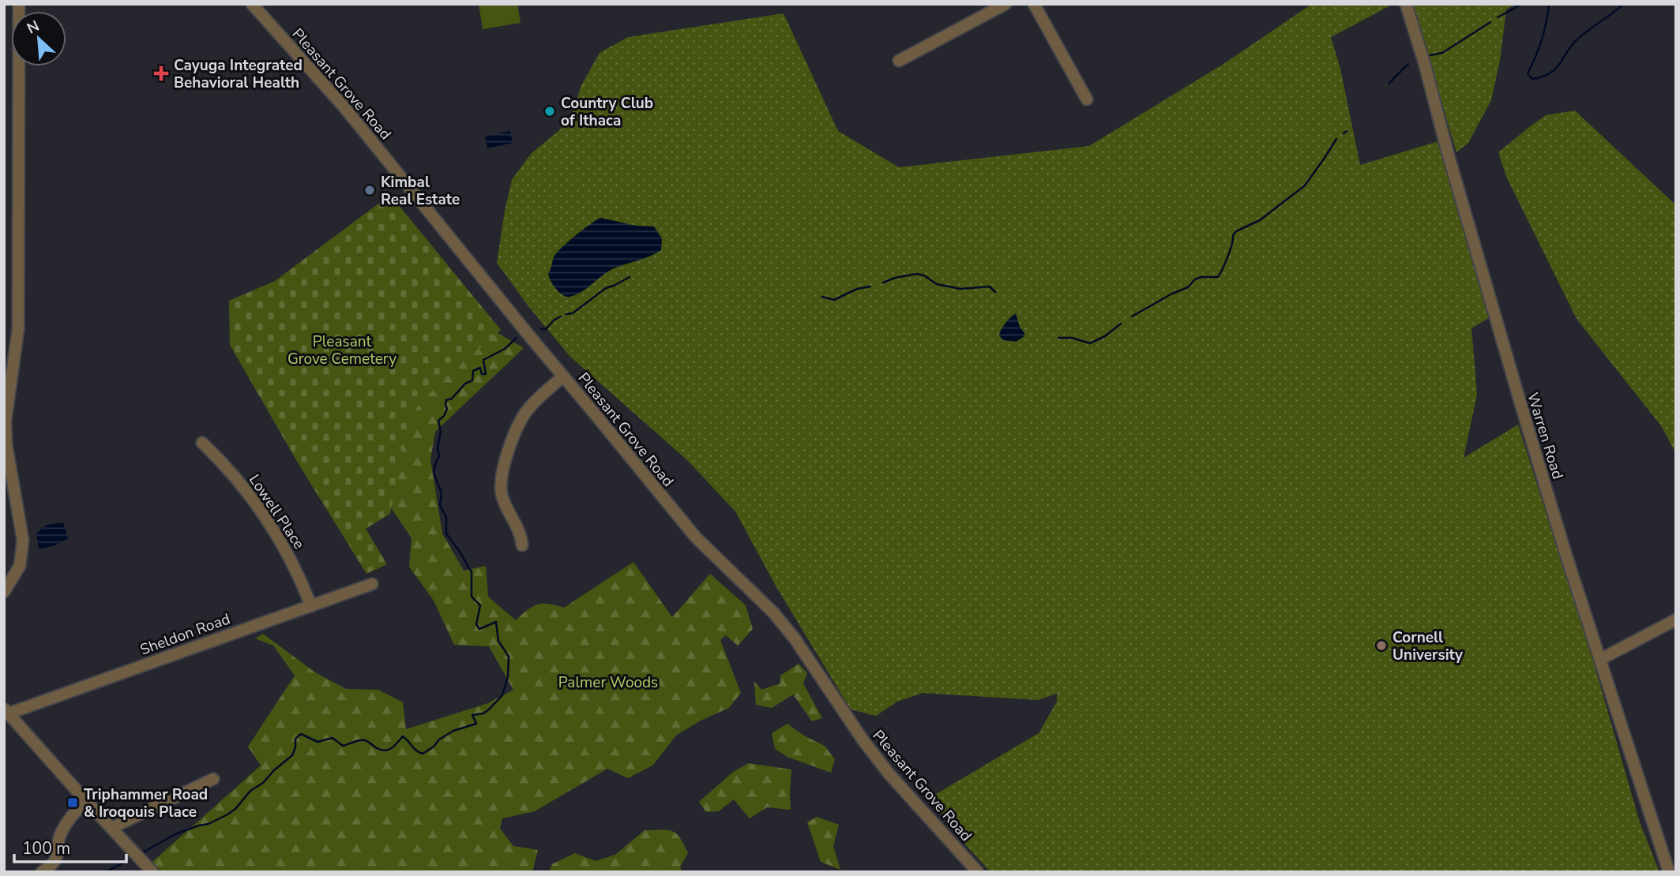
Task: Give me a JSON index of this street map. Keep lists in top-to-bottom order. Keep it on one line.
{"streets":{"street":["Pleasant Grove Road","Warren Road","Lowell Place","Sheldon Road"]},"crossings":[["Lowell Place","Sheldon Road"]],"parks":["Pleasant Grove Cemetery","Palmer Woods"],"places":{"health":["Cayuga Integrated Behavioral Health"],"other":["Country Club of Ithaca","Kimbal Real Estate","Cornell University"],"transit":["Triphammer Road & Iroqouis Place"]},"scale_bar":"100 m","north":"top left"}
